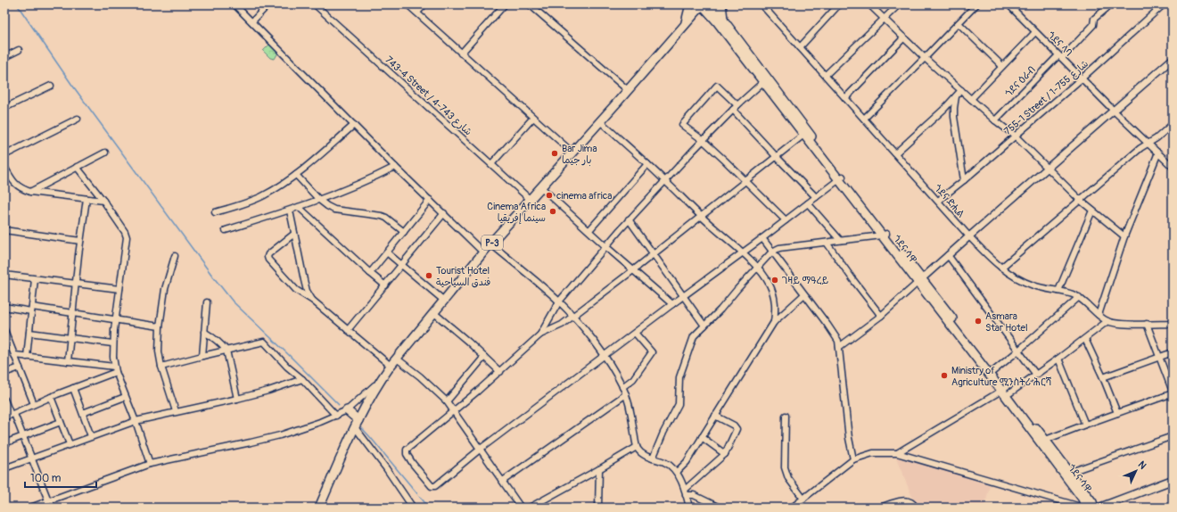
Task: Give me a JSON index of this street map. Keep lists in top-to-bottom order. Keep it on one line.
{"streets":{"main road":["P-3","ጎደና ሳዋ"],"street":["ጎደና ላባ","ጎደና ዕራብ","743-4 Street / شارع 743-4","755-1 Street / شارع 755-1","ጎደና ድሒል"]},"crossings":[["ጎደና ላባ","ጎደና ዕራብ"],["ጎደና ላባ","755-1 Street / شارع 755-1"],["743-4 Street / شارع 743-4","P-3"],["755-1 Street / شارع 755-1","ጎደና ድሒል"],["P-3","ጎደና ሳዋ"]],"places":["Bar Jima بار جيما","cinema africa","Cinema Africa سينما إفريقيا","Tourist Hotel فندق السياحية","ገዛይ ማዓረይ","Asmara Star Hotel","Ministry of Agriculture ሚንስትሪ ሕርሻ"],"scale_bar":"100 m","north":"top right"}
